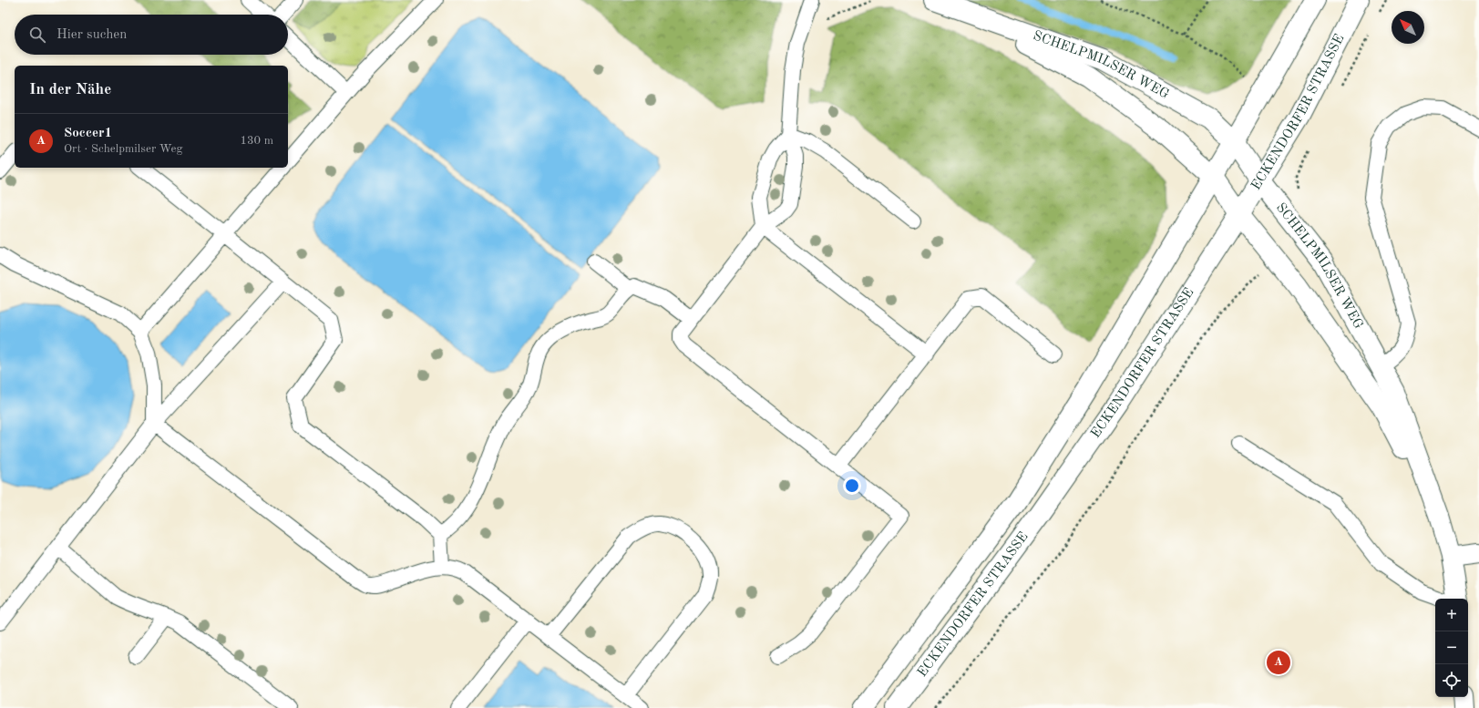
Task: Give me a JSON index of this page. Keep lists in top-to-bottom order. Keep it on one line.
{"streets":{"main road":["SCHELPMILSER WEG","ECKENDORFER STRASSE"]},"crossings":[["SCHELPMILSER WEG","ECKENDORFER STRASSE"]],"north":"top left","page":{"search":"Hier suchen","heading":"In der Nähe","list":[{"mark":"A","name":"Soccer1","note":"Ort · Schelpmilser Weg","value":"130 m"}],"map_buttons":["+","−"],"pins":"A"}}
